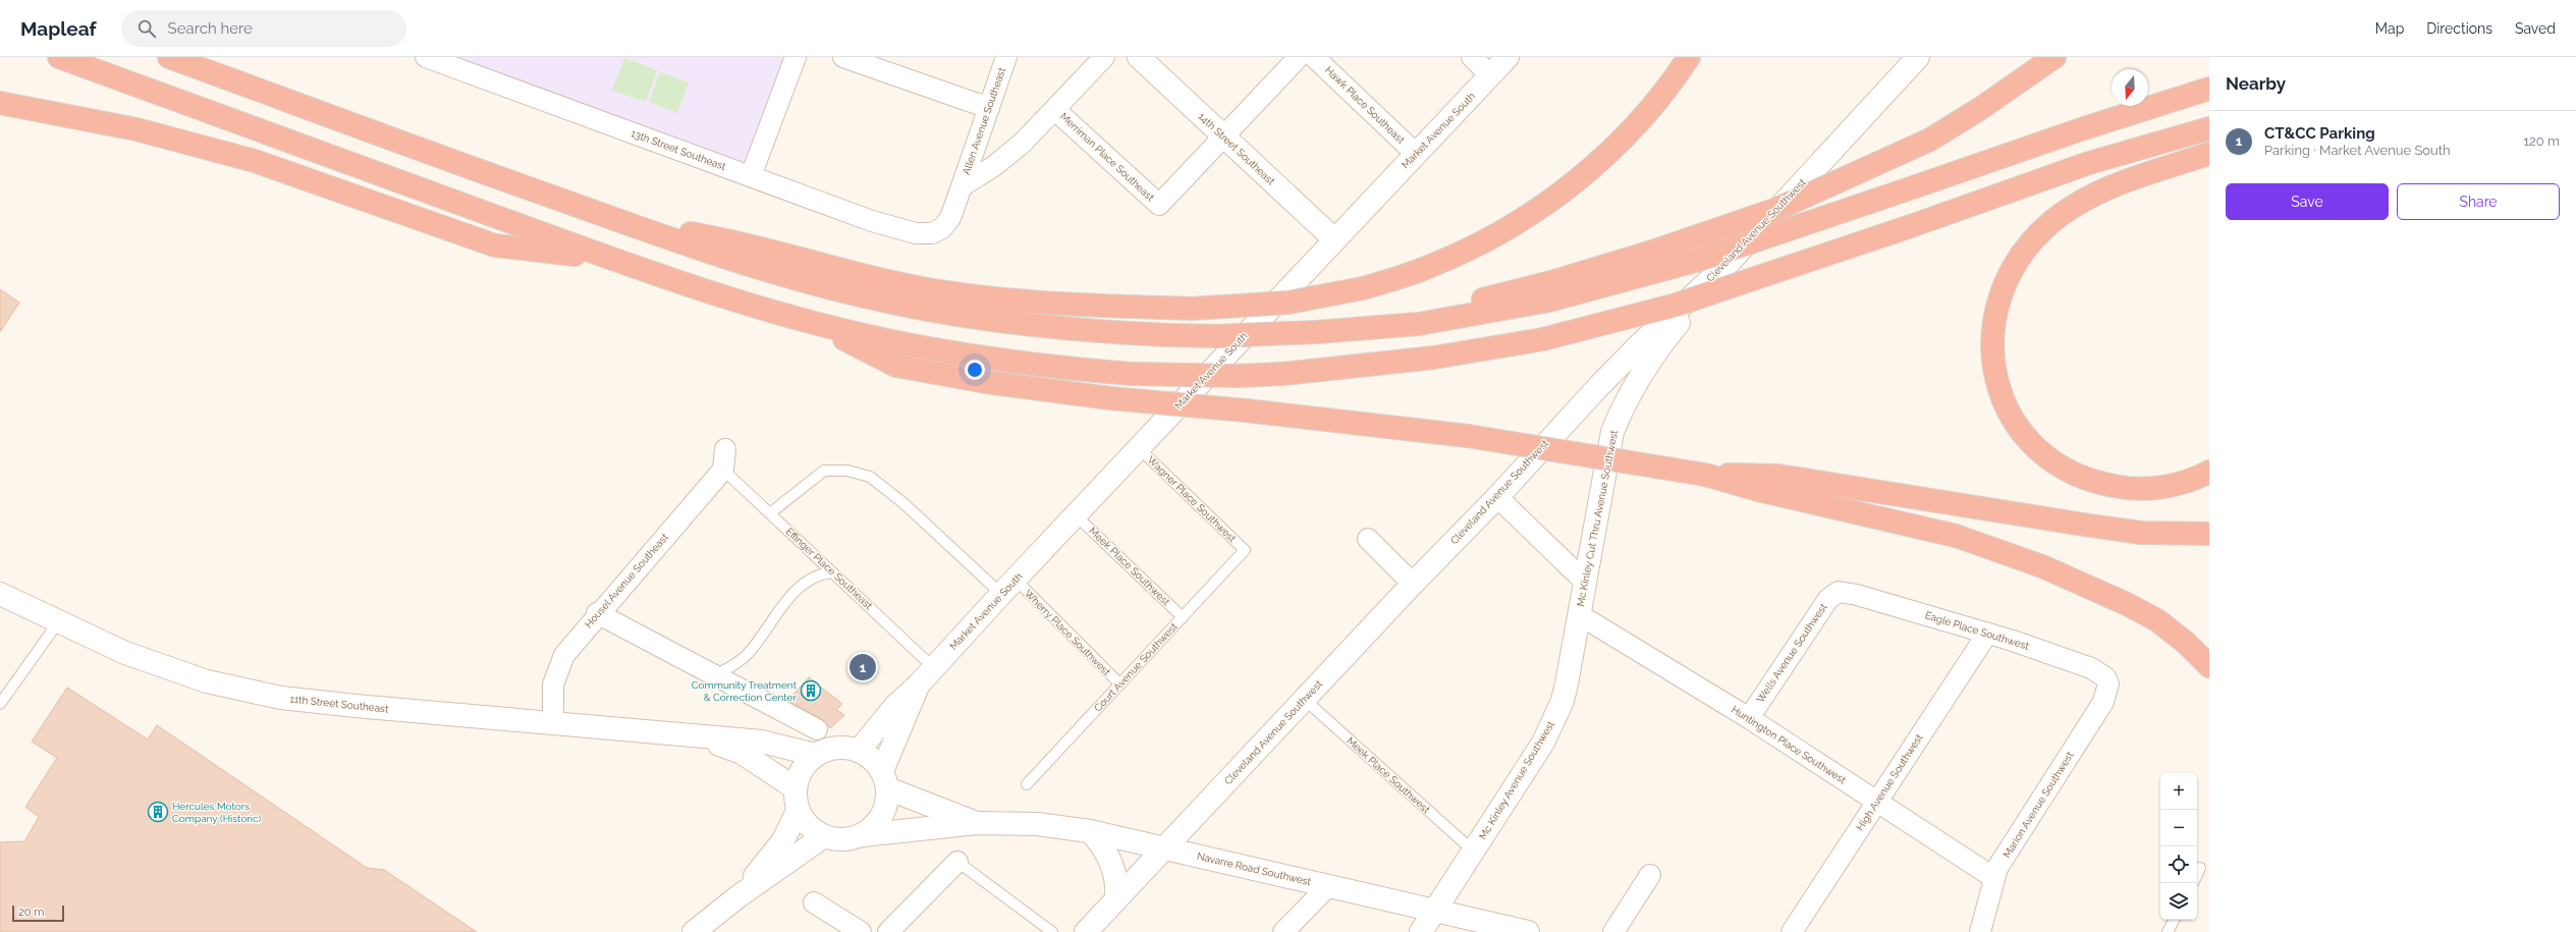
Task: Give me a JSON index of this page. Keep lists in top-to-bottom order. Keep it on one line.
{"streets":{"street":["Hawk Place Southeast","Allen Avenue Southeast","Market Avenue South","14th Street Southeast","13th Street Southeast","Merriman Place Southeast","Cleveland Avenue Southwest","Mc Kinley Cut Thru Avenue Southwest","Housel Avenue Southeast","Eagle Place Southwest","Wells Avenue Southwest","11th Street Southeast","Huntington Place Southwest","Mc Kinley Avenue Southwest","High Avenue Southwest","Marion Avenue Southwest","Navarre Road Southwest"],"lane":["Wagner Place Southwest","Meek Place Southwest","Effinger Place Southeast","Wherry Place Southwest","Court Avenue Southwest"]},"crossings":[["Hawk Place Southeast","Market Avenue South"],["Allen Avenue Southeast","13th Street Southeast"],["Market Avenue South","14th Street Southeast"],["Market Avenue South","Wagner Place Southwest"],["Market Avenue South","Meek Place Southwest"],["Market Avenue South","Effinger Place Southeast"],["Market Avenue South","Wherry Place Southwest"],["Market Avenue South","11th Street Southeast"],["Market Avenue South","Navarre Road Southwest"],["14th Street Southeast","Merriman Place Southeast"],["Cleveland Avenue Southwest","Mc Kinley Cut Thru Avenue Southwest"],["Cleveland Avenue Southwest","Meek Place Southwest"],["Cleveland Avenue Southwest","Navarre Road Southwest"],["Wagner Place Southwest","Court Avenue Southwest"],["Mc Kinley Cut Thru Avenue Southwest","Huntington Place Southwest"],["Mc Kinley Cut Thru Avenue Southwest","Mc Kinley Avenue Southwest"],["Meek Place Southwest","Court Avenue Southwest"],["Meek Place Southwest","Mc Kinley Avenue Southwest"],["Effinger Place Southeast","Housel Avenue Southeast"],["Effinger Place Southeast","Wherry Place Southwest"],["Housel Avenue Southeast","11th Street Southeast"],["Eagle Place Southwest","Wells Avenue Southwest"],["Eagle Place Southwest","High Avenue Southwest"],["Eagle Place Southwest","Marion Avenue Southwest"],["Wherry Place Southwest","Court Avenue Southwest"],["Wells Avenue Southwest","Huntington Place Southwest"],["11th Street Southeast","Navarre Road Southwest"],["Huntington Place Southwest","Mc Kinley Avenue Southwest"],["Huntington Place Southwest","High Avenue Southwest"],["Huntington Place Southwest","Marion Avenue Southwest"],["Mc Kinley Avenue Southwest","Navarre Road Southwest"]],"places":{"building":["Community Treatment & Correction Center","Hercules Motors Company (Historic)"]},"scale_bar":"20 m","north":"bottom","page":{"header":"Mapleaf","search":"Search here","nav":["Map","Directions","Saved"],"heading":"Nearby","list":[{"mark":"1","name":"CT&CC Parking","note":"Parking · Market Avenue South","value":"120 m"}],"buttons":["Save","Share"],"pins":"1","map_buttons":["+","−"],"scale":"20 m"}}
